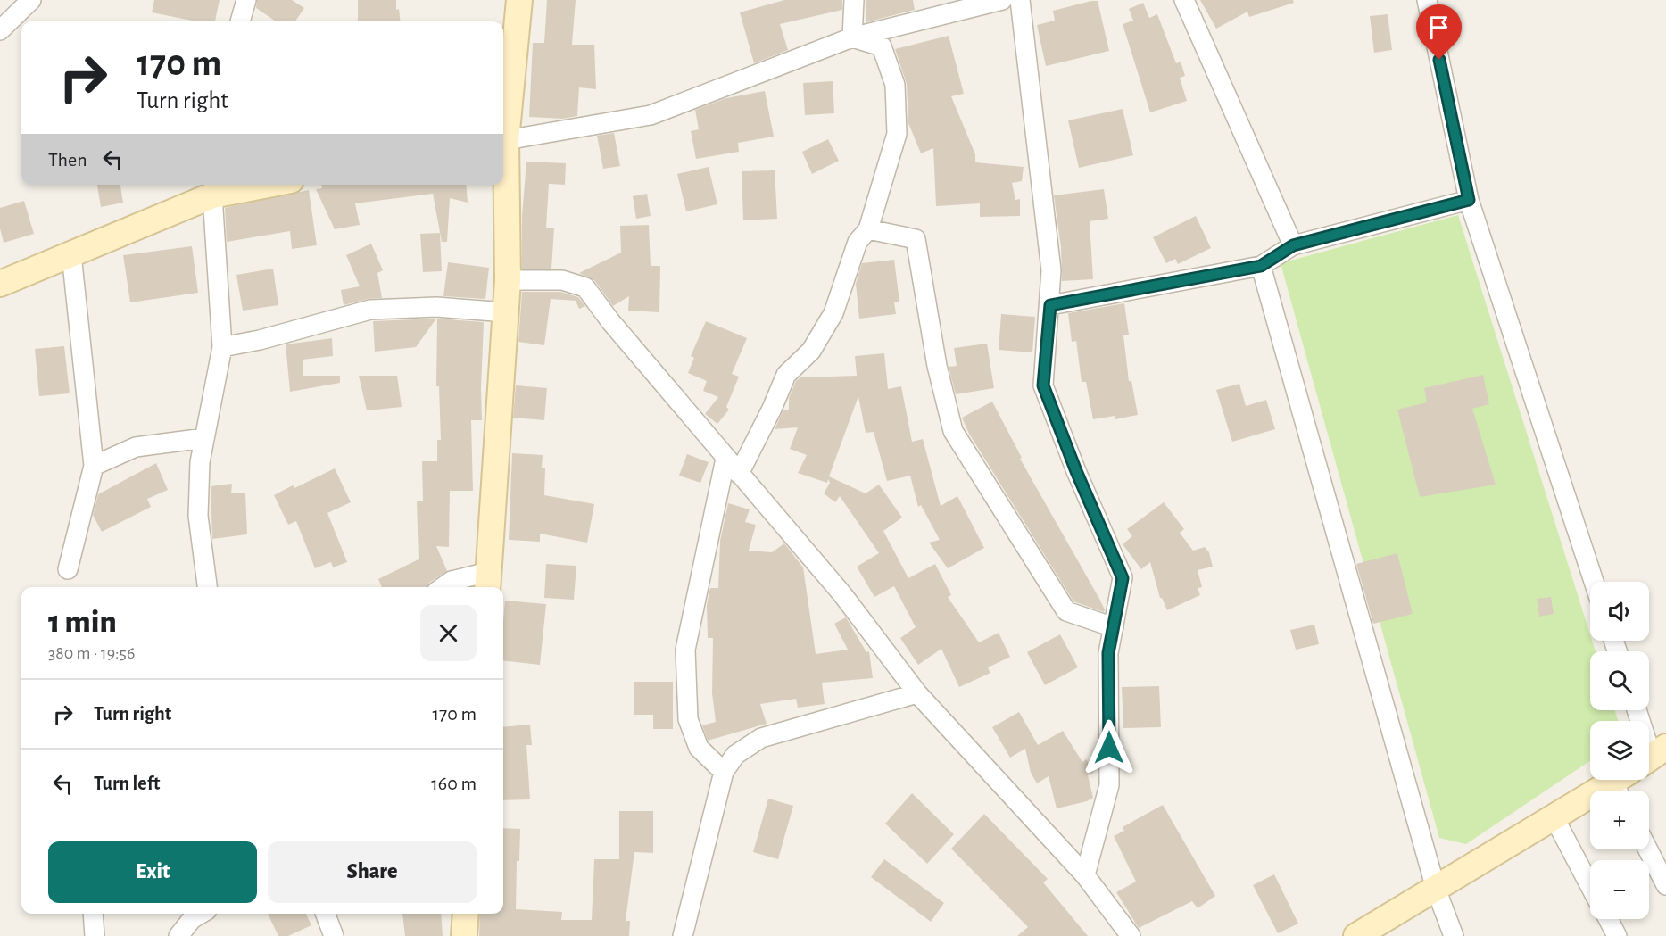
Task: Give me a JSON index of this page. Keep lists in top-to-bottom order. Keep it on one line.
{"page":{"turn":["170 m","Turn right"],"then":"Then","map_buttons":["+","−"],"heading":["1 min","380 m · 19:56"],"list":[{"name":"Turn right","value":"170 m"},{"name":"Turn left","value":"160 m"}],"buttons":["Exit","Share"]}}
